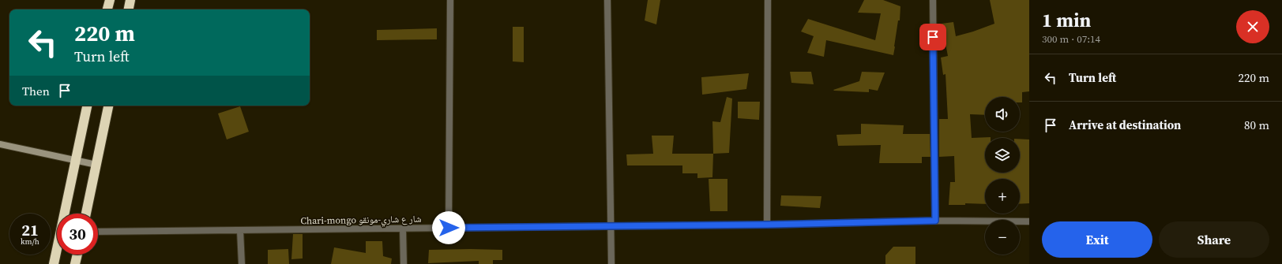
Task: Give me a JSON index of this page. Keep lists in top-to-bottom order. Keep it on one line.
{"streets":{"street":["Chari-mongo شار ع شاري-مونقو"]},"page":{"heading":["1 min","300 m · 07:14"],"turn":["220 m","Turn left"],"list":[{"name":"Turn left","value":"220 m"},{"name":"Arrive at destination","value":"80 m"}],"then":"Then","map_buttons":["+","−"],"speed":"21 km/h","limit":"30","buttons":["Exit","Share"]}}
